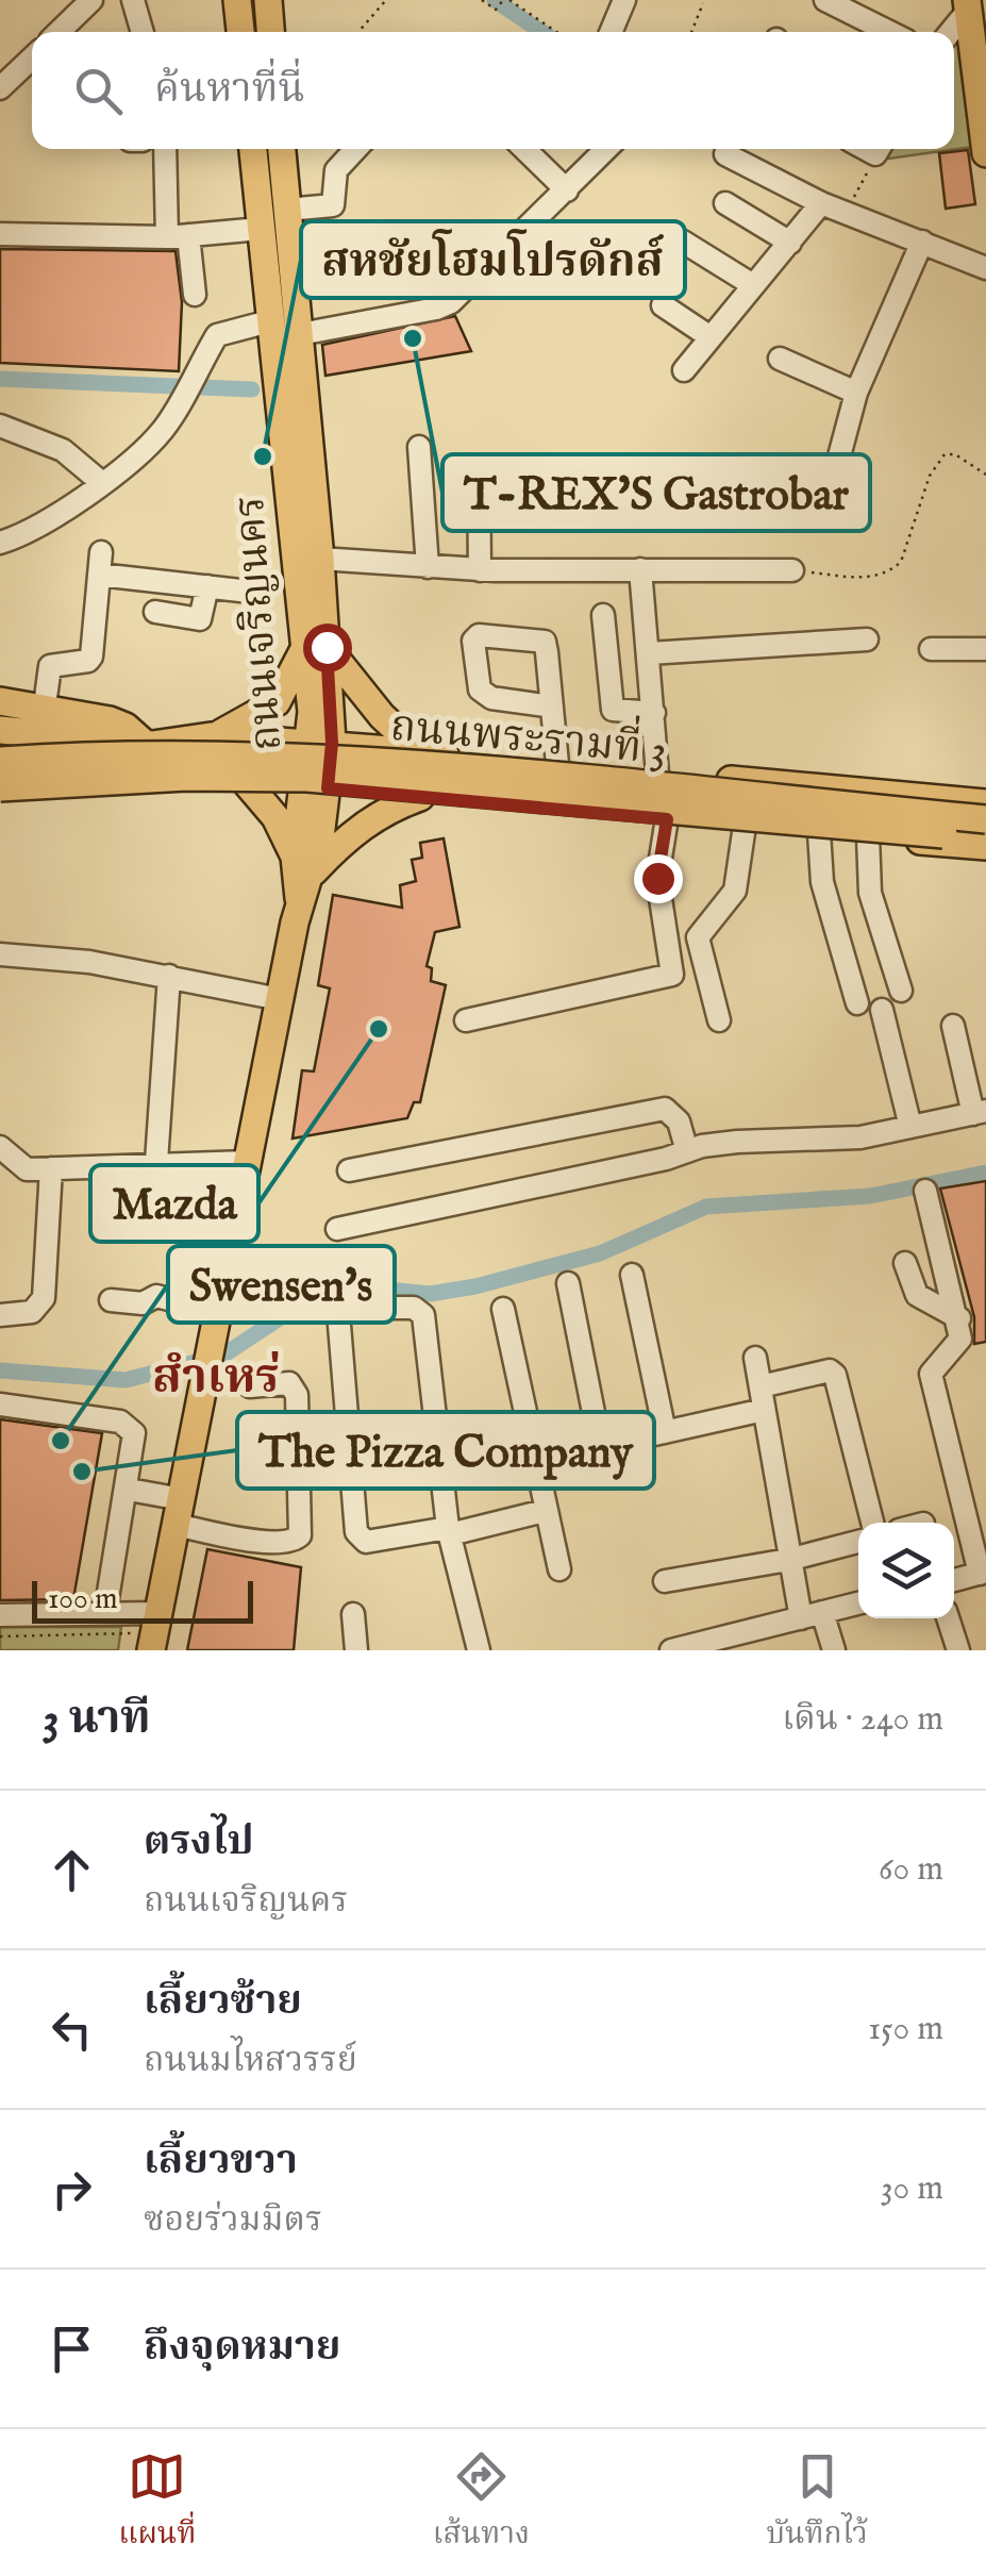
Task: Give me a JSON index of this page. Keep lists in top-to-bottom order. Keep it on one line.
{"streets":{"main road":["ถนนเจริญนคร","ถนนพระรามที่ 3"]},"districts":["สำเหร่"],"places":["T-REX'S Gastrobar","สหชัยโฮมโปรดักส์","Mazda","Swensen's","The Pizza Company"],"scale_bar":"100 m","page":{"search":"ค้นหาที่นี่","scale":"100 m","heading":["3 นาที","เดิน · 240 m"],"list":[["ตรงไป","ถนนเจริญนคร","60 m"],["เลี้ยวซ้าย","ถนนมไหสวรรย์","150 m"],["เลี้ยวขวา","ซอยร่วมมิตร","30 m"],"ถึงจุดหมาย"],"nav":["แผนที่","เส้นทาง","บันทึกไว้"]}}
